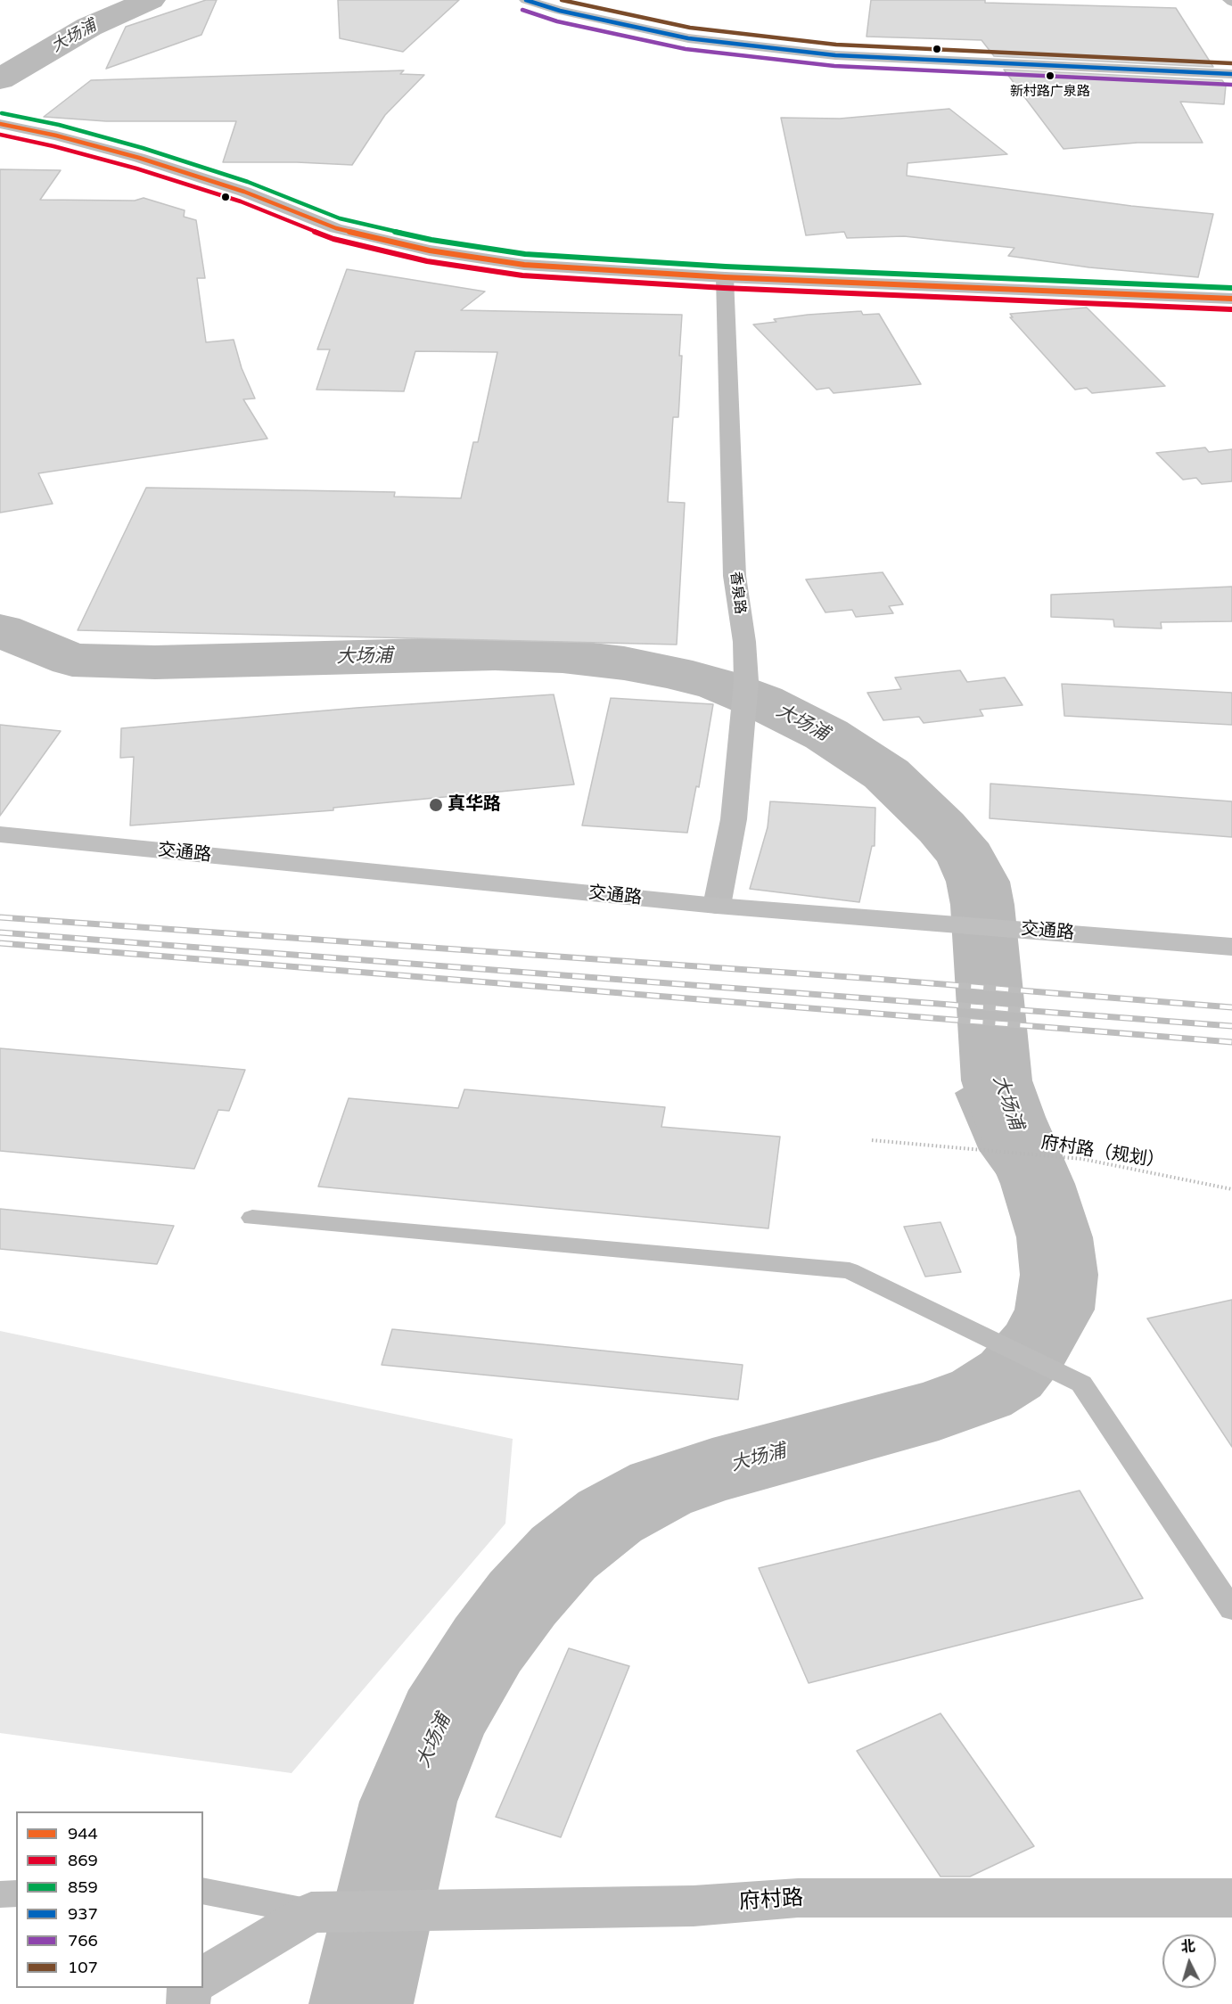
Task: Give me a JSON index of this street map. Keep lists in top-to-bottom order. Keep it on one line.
{"streets":{"main road":["交通路"],"street":["香泉路","府村路"],"path":["府村路（规划）"]},"crossings":[["香泉路","交通路"]],"water":["大场浦"],"places":["新村路广泉路","真华路"],"lines":["transit line 937","transit line 107","transit line 766","transit line 859","transit line 944","transit line 869"],"legend":["944","869","859","937","766","107"],"north":"top"}
